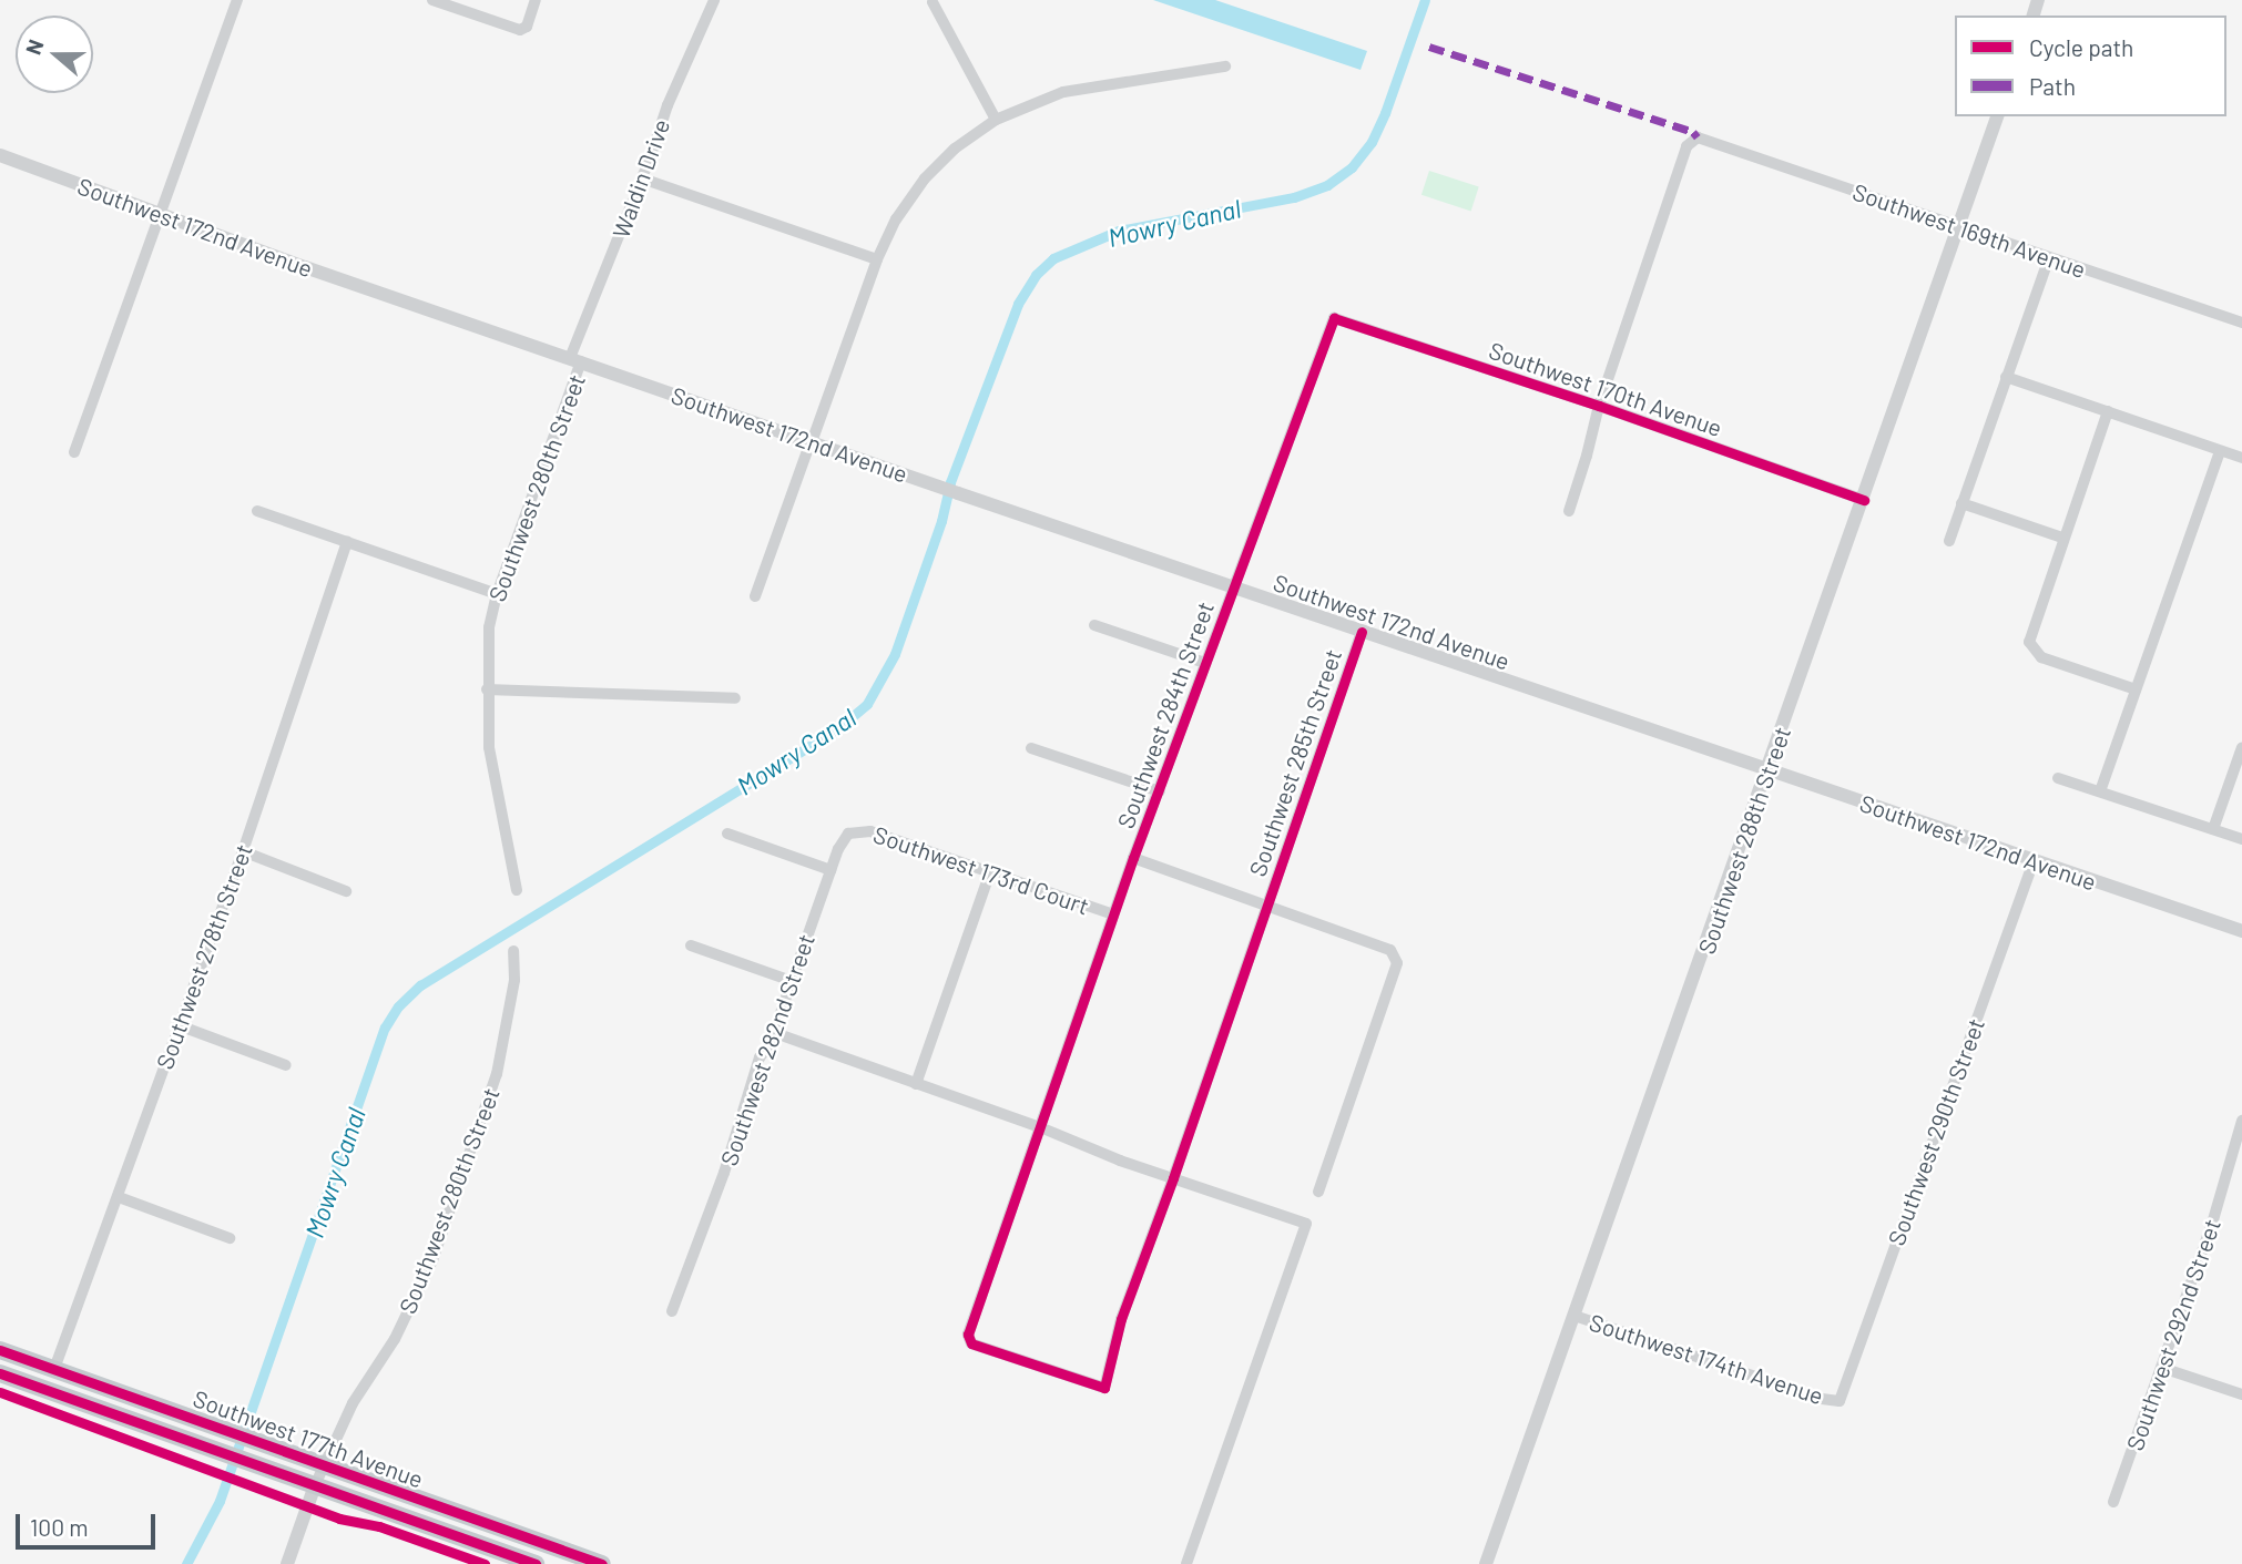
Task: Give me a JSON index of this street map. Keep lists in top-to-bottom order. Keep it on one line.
{"streets":{"highway":["Southwest 177th Avenue"],"street":["Waldin Drive","Southwest 172nd Avenue","Southwest 169th Avenue","Southwest 170th Avenue","Southwest 280th Street","Southwest 284th Street","Southwest 285th Street","Southwest 288th Street","Southwest 173rd Court","Southwest 278th Street","Southwest 282nd Street","Southwest 290th Street","Southwest 292nd Street","Southwest 174th Avenue"]},"crossings":[["Waldin Drive","Southwest 172nd Avenue"],["Waldin Drive","Southwest 280th Street"],["Southwest 172nd Avenue","Southwest 280th Street"],["Southwest 172nd Avenue","Southwest 284th Street"],["Southwest 172nd Avenue","Southwest 285th Street"],["Southwest 172nd Avenue","Southwest 288th Street"],["Southwest 172nd Avenue","Southwest 290th Street"],["Southwest 169th Avenue","Southwest 170th Avenue"],["Southwest 169th Avenue","Southwest 288th Street"],["Southwest 170th Avenue","Southwest 284th Street"],["Southwest 170th Avenue","Southwest 288th Street"],["Southwest 280th Street","Southwest 177th Avenue"],["Southwest 284th Street","Southwest 285th Street"],["Southwest 284th Street","Southwest 173rd Court"],["Southwest 288th Street","Southwest 174th Avenue"],["Southwest 173rd Court","Southwest 282nd Street"],["Southwest 278th Street","Southwest 177th Avenue"],["Southwest 290th Street","Southwest 174th Avenue"]],"water":["Mowry Canal"],"legend":["Cycle path","Path"],"scale_bar":"100 m","north":"left"}
